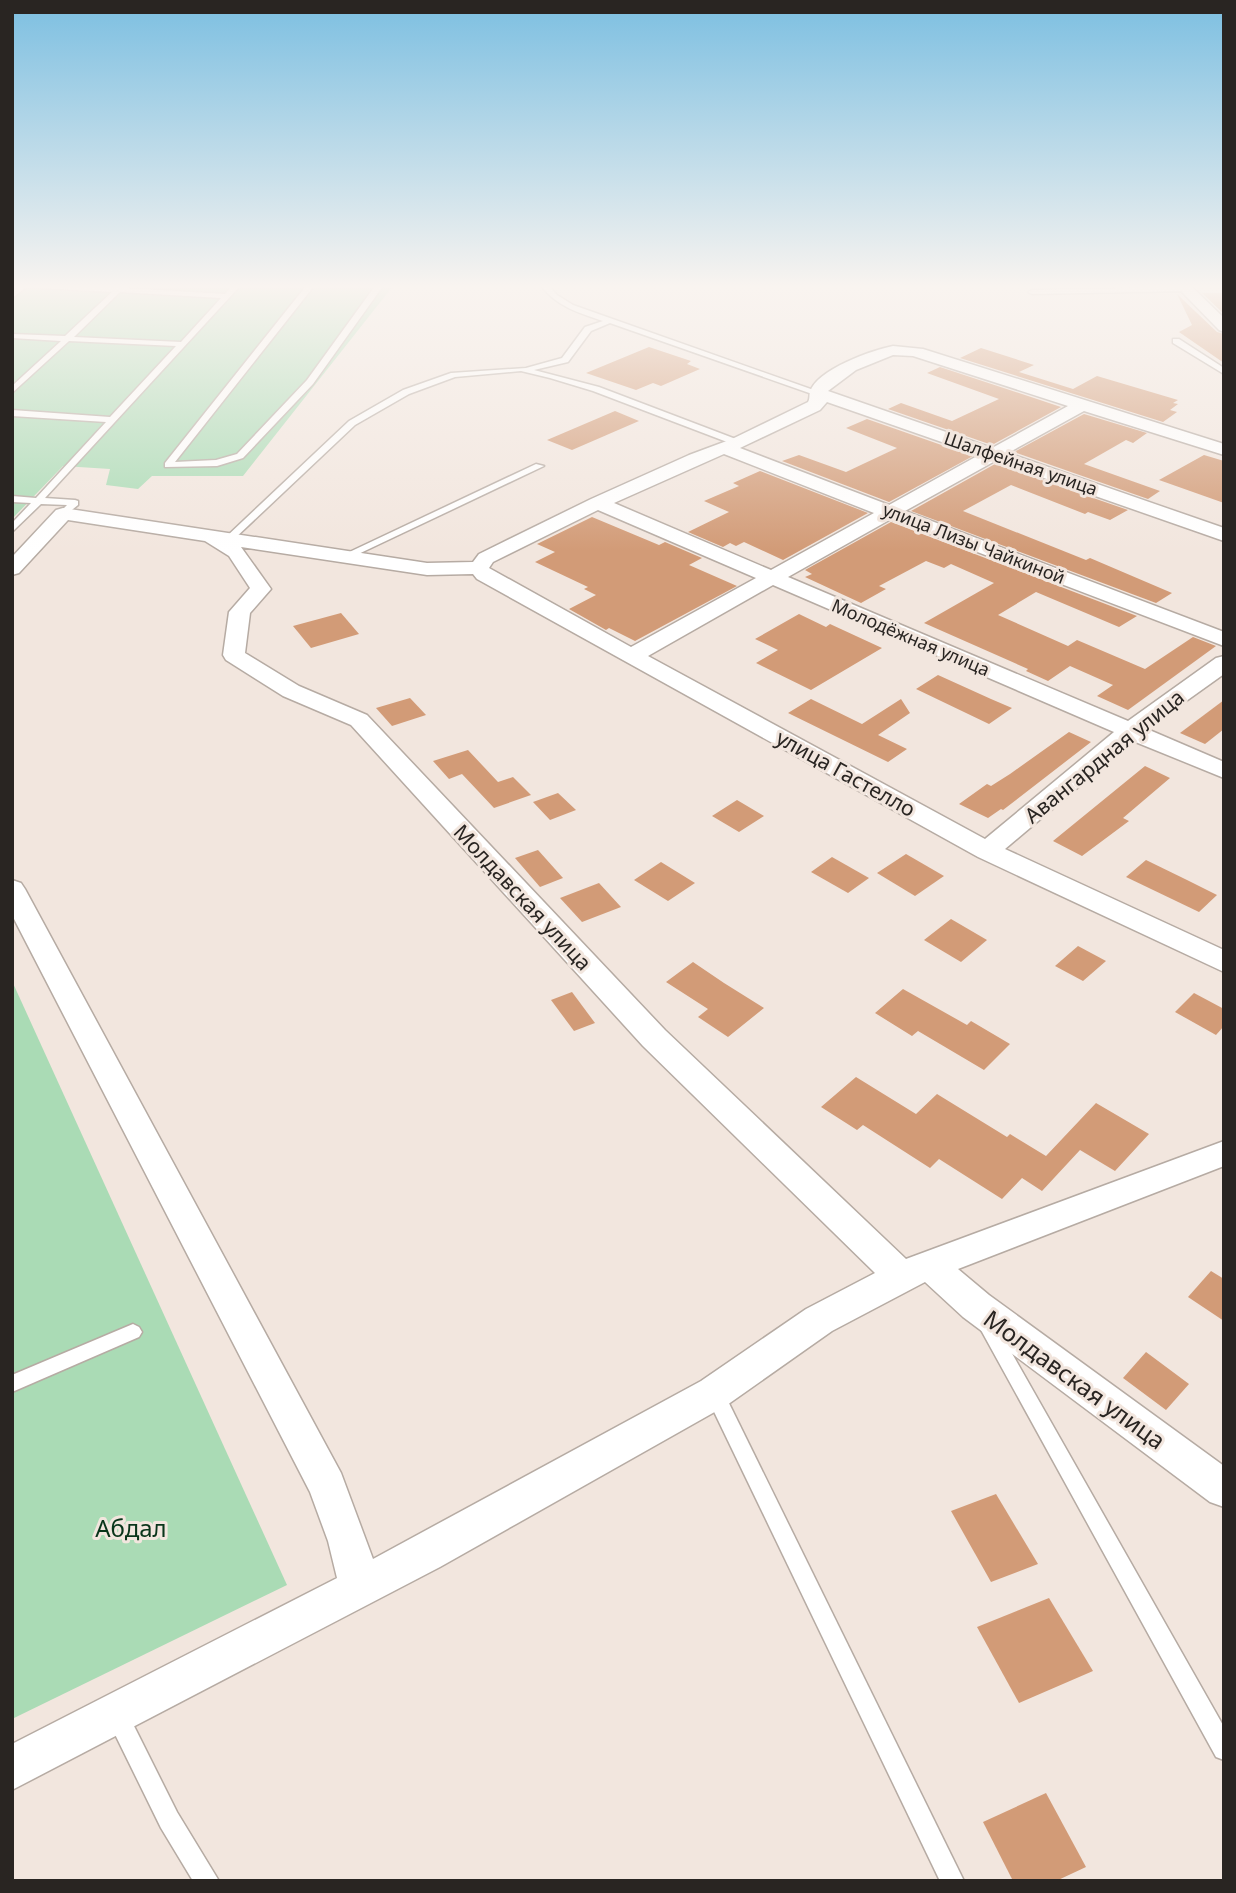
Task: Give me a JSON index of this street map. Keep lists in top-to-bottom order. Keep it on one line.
{"streets":{"street":["Шалфейная улица","улица Лизы Чайкиной","Молодёжная улица","Авангардная улица","улица Гастелло","Молдавская улица"]},"crossings":[["Молодёжная улица","Авангардная улица"],["Авангардная улица","улица Гастелло"]],"parks":["Абдал"]}
